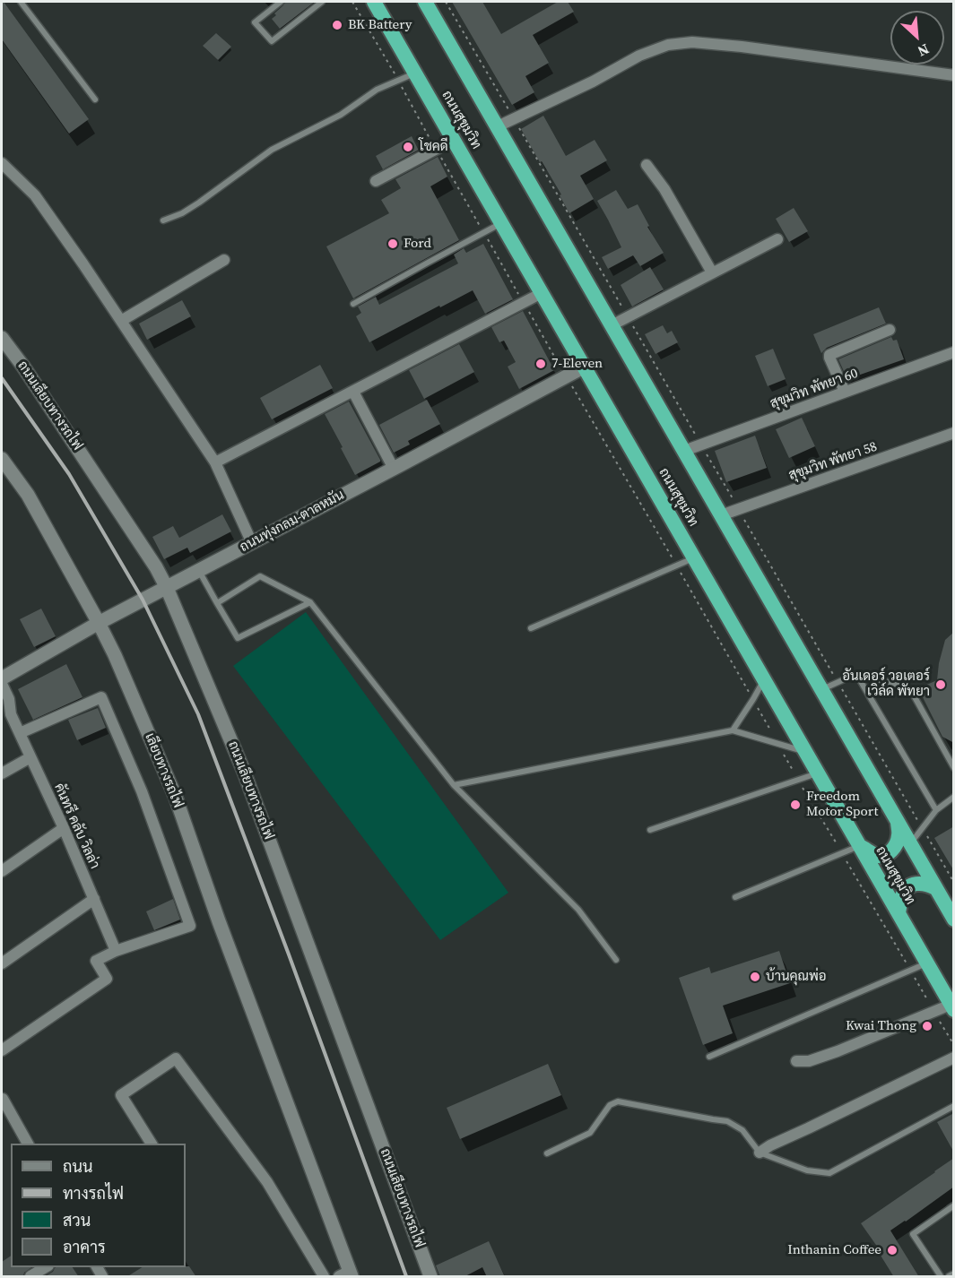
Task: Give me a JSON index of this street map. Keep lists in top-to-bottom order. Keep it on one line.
{"streets":{"highway":["ถนนสุขุมวิท"],"street":["สุขุมวิท พัทยา 60","ถนนเลียบทางรถไฟ","สุขุมวิท พัทยา 58","ถนนทุ่งกลม-ตาลหมัน","เลียบทางรถไฟ","คันทรี คลับ วิลล่า"]},"crossings":[["ถนนสุขุมวิท","ถนนทุ่งกลม-ตาลหมัน"],["ถนนเลียบทางรถไฟ","ถนนทุ่งกลม-ตาลหมัน"],["ถนนทุ่งกลม-ตาลหมัน","เลียบทางรถไฟ"]],"places":["BK Battery","โชคดี","Ford","7-Eleven","อันเดอร์ วอเตอร์ เวิล์ด พัทยา","Freedom Motor Sport","บ้านคุณพ่อ","Kwai Thong","Inthanin Coffee"],"legend":["ถนน","ทางรถไฟ","สวน","อาคาร"],"north":"bottom right"}
